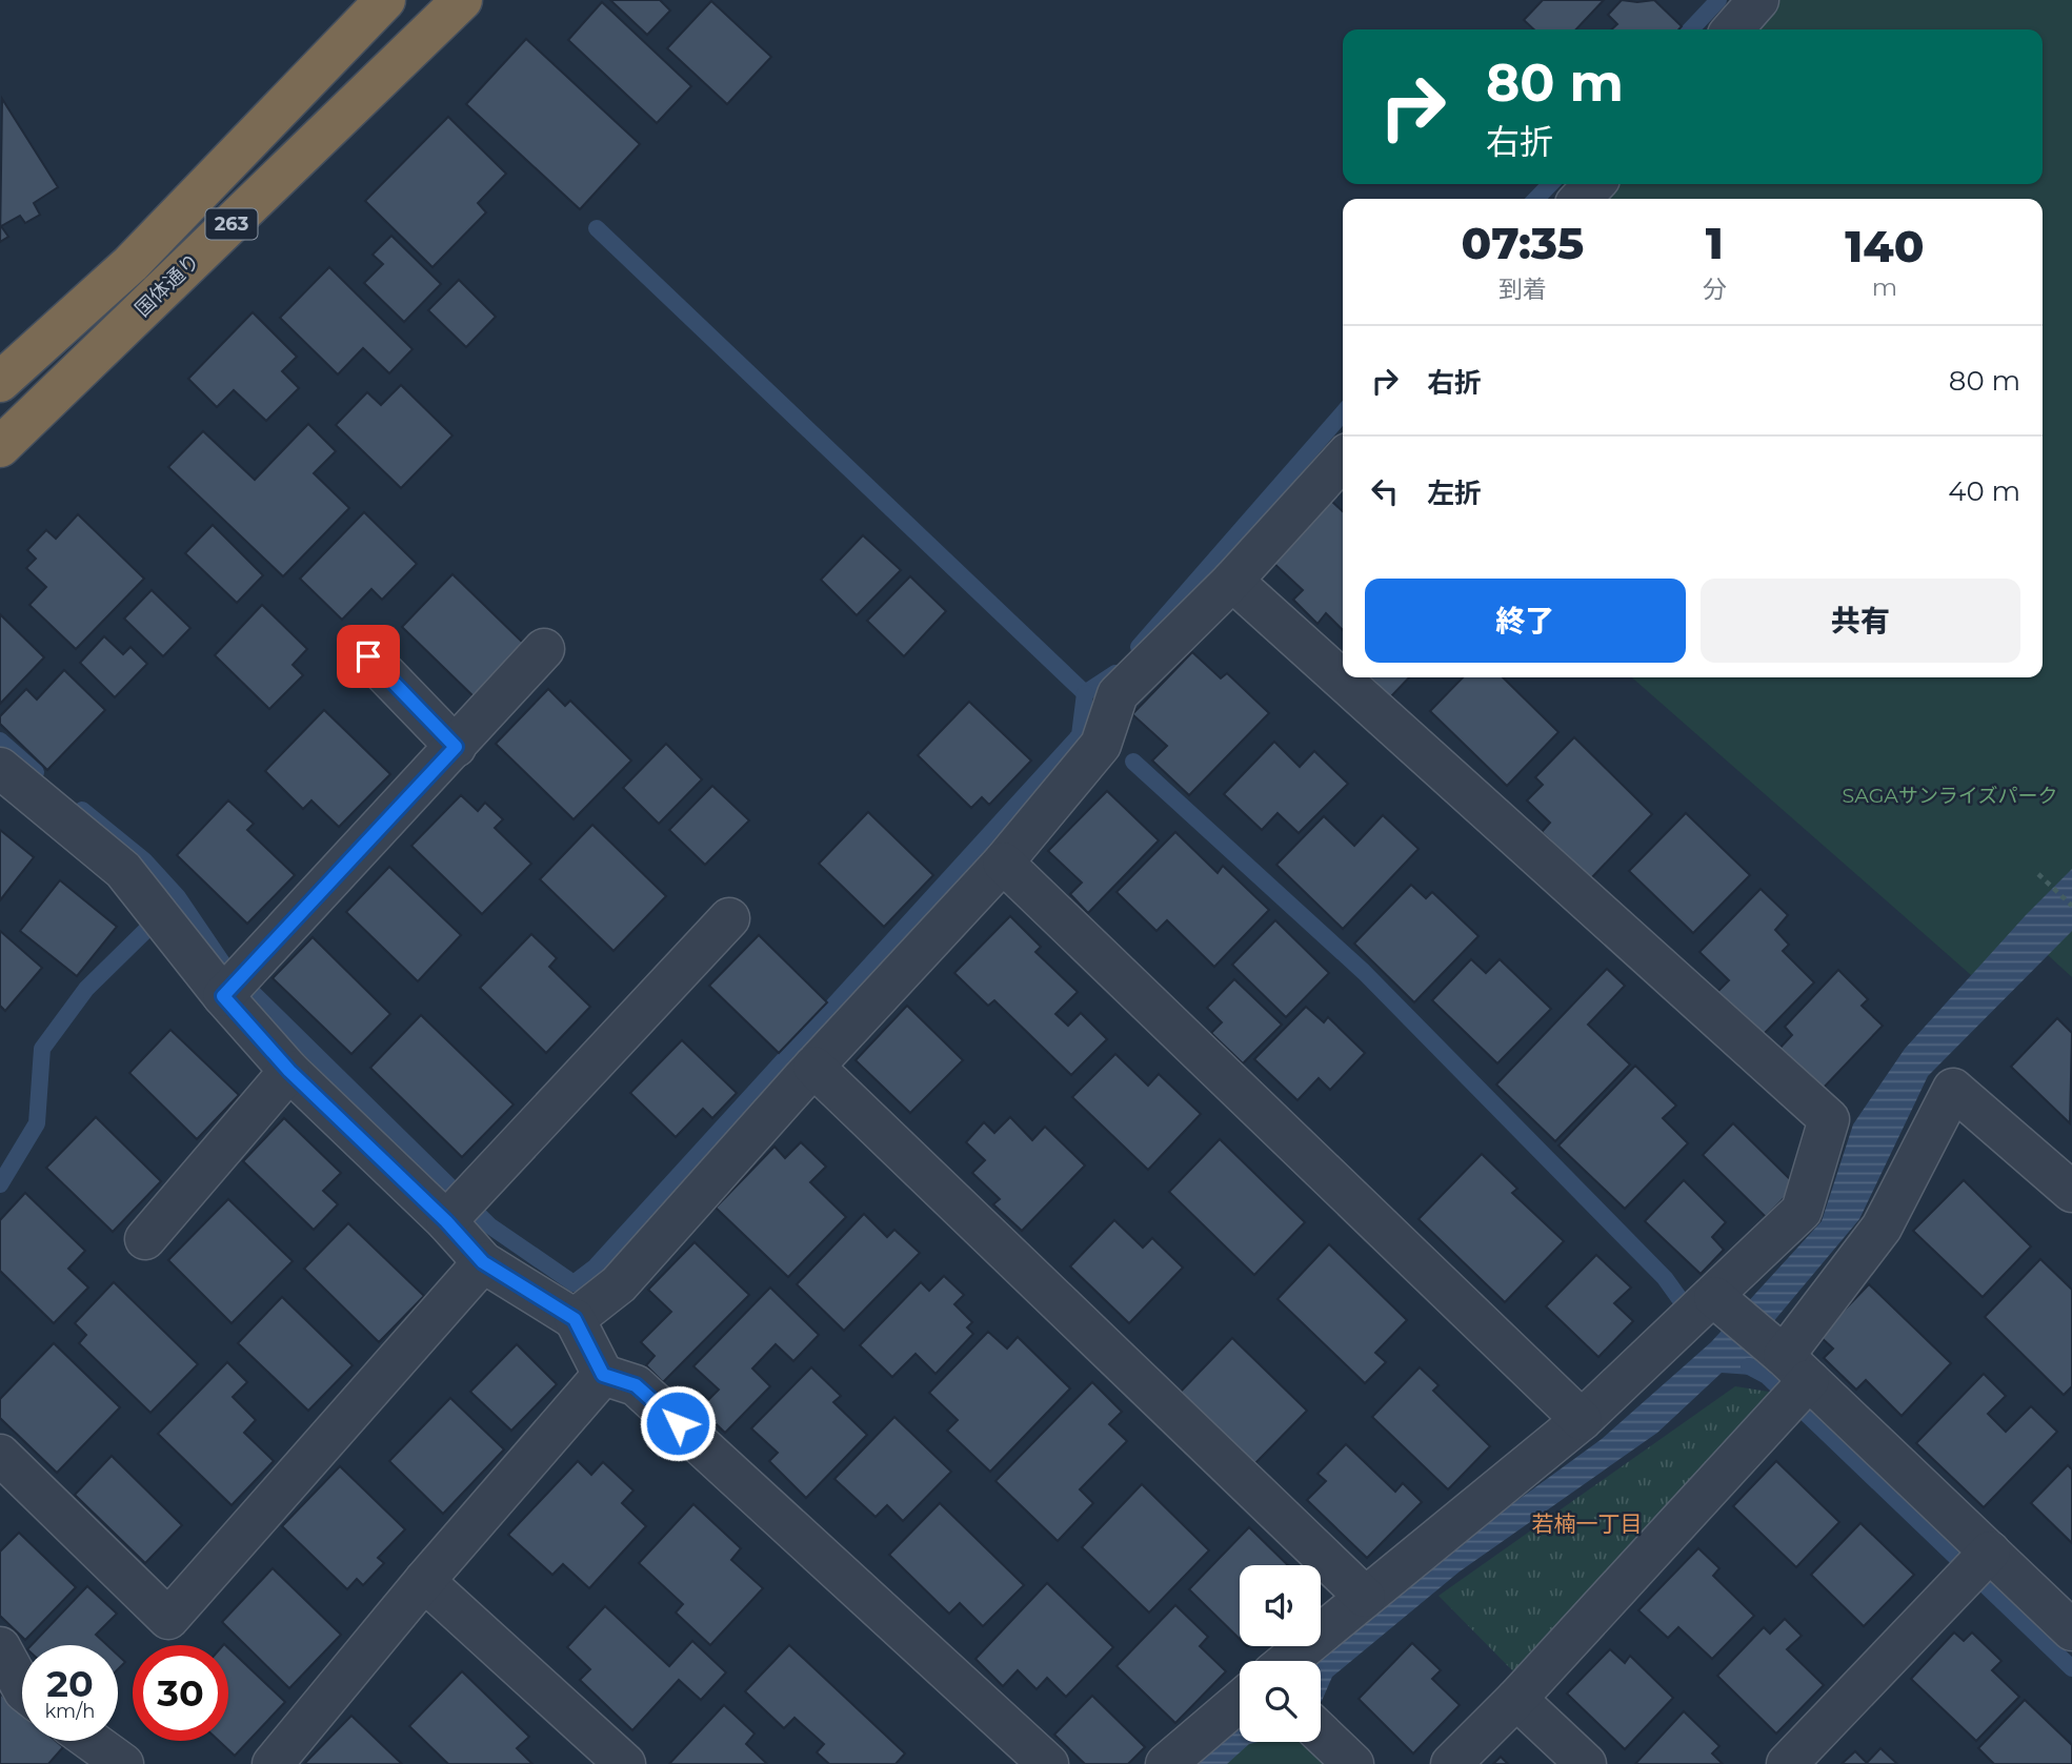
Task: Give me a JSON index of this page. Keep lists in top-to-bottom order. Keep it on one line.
{"streets":{"highway":["263","国体通り"]},"districts":["若楠一丁目"],"parks":["SAGAサンライズパーク"],"page":{"turn":["80 m","右折"],"eta":["07:35","到着","1","分","140","m"],"list":[{"name":"右折","value":"80 m"},{"name":"左折","value":"40 m"}],"buttons":["終了","共有"],"speed":"20 km/h","limit":"30"}}
